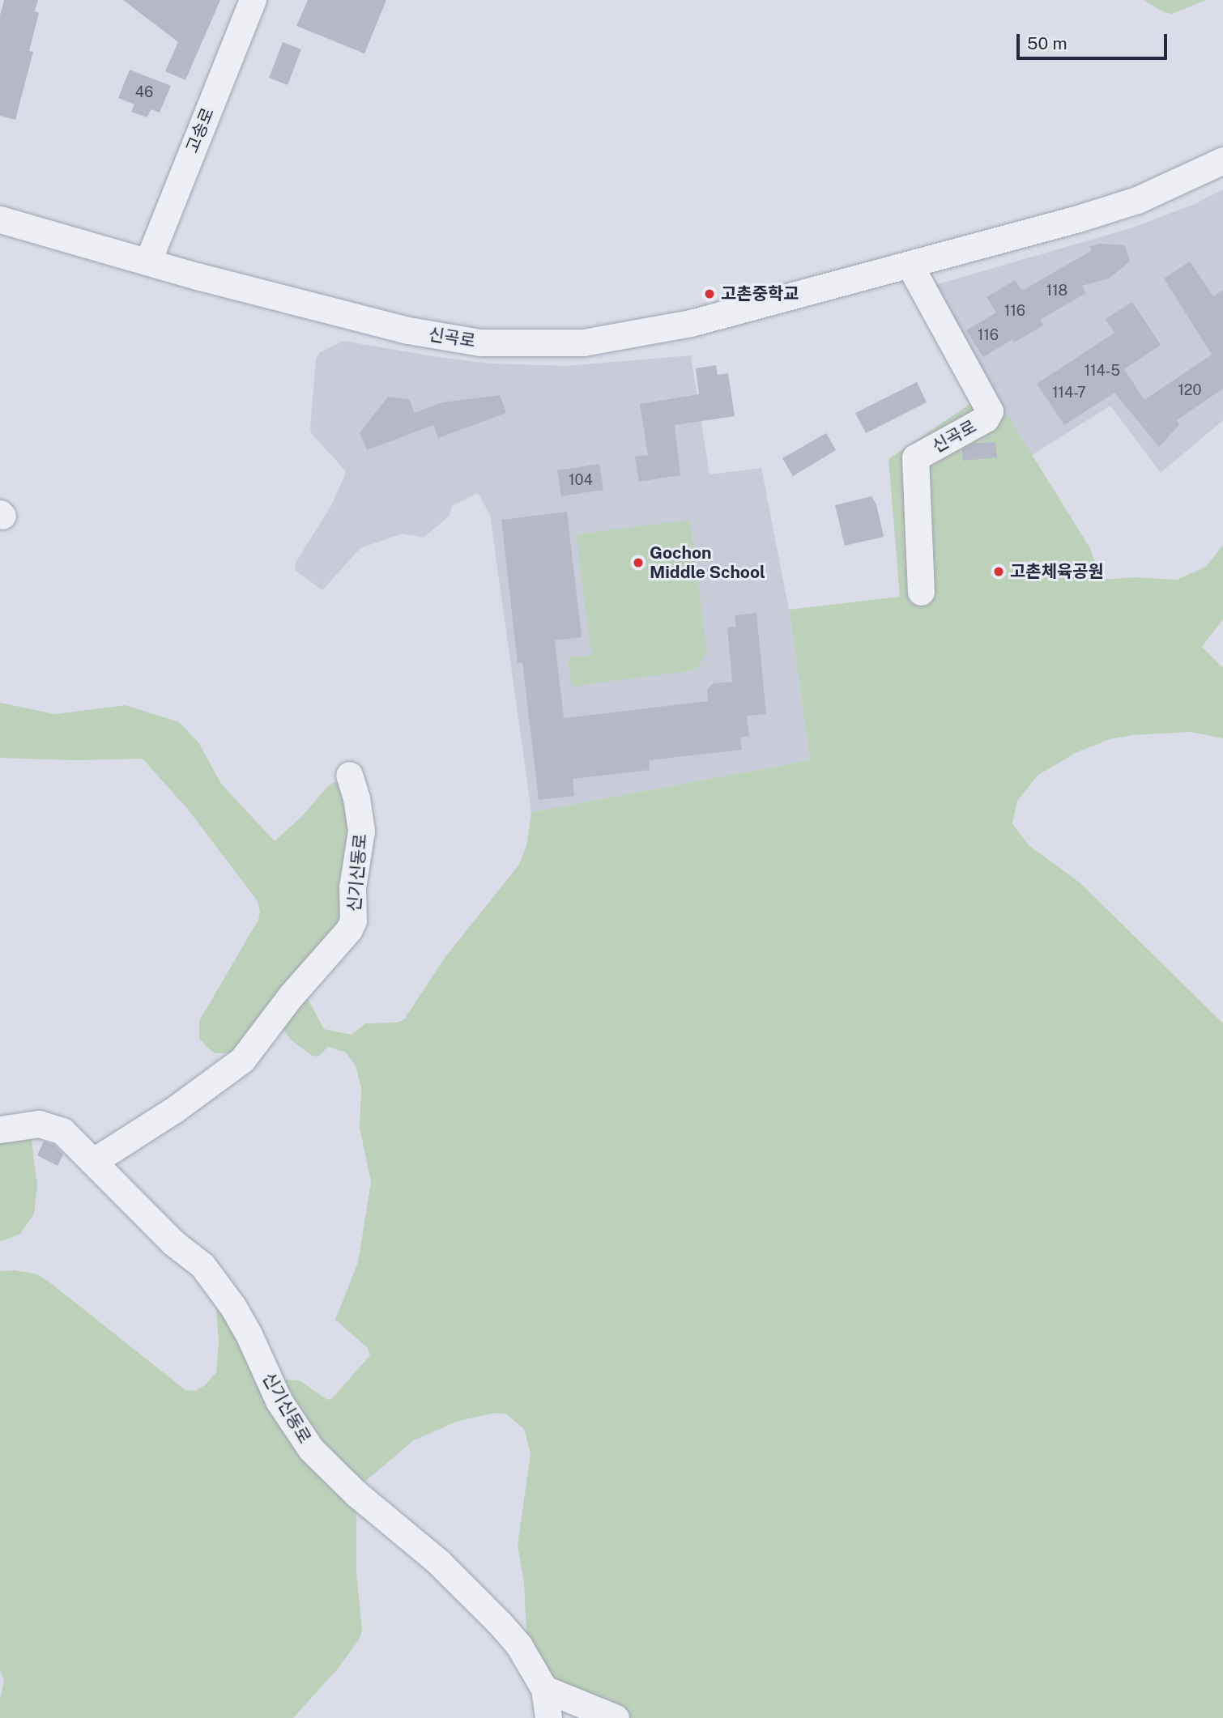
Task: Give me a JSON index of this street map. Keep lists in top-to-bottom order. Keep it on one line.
{"streets":{"street":["고송로","신곡로","신기신동로"]},"crossings":[["고송로","신곡로"]],"places":["고촌중학교","Gochon Middle School","고촌체육공원"],"house_numbers":["46","118","116","116","114-5","120","114-7","104"],"scale_bar":"50 m"}
